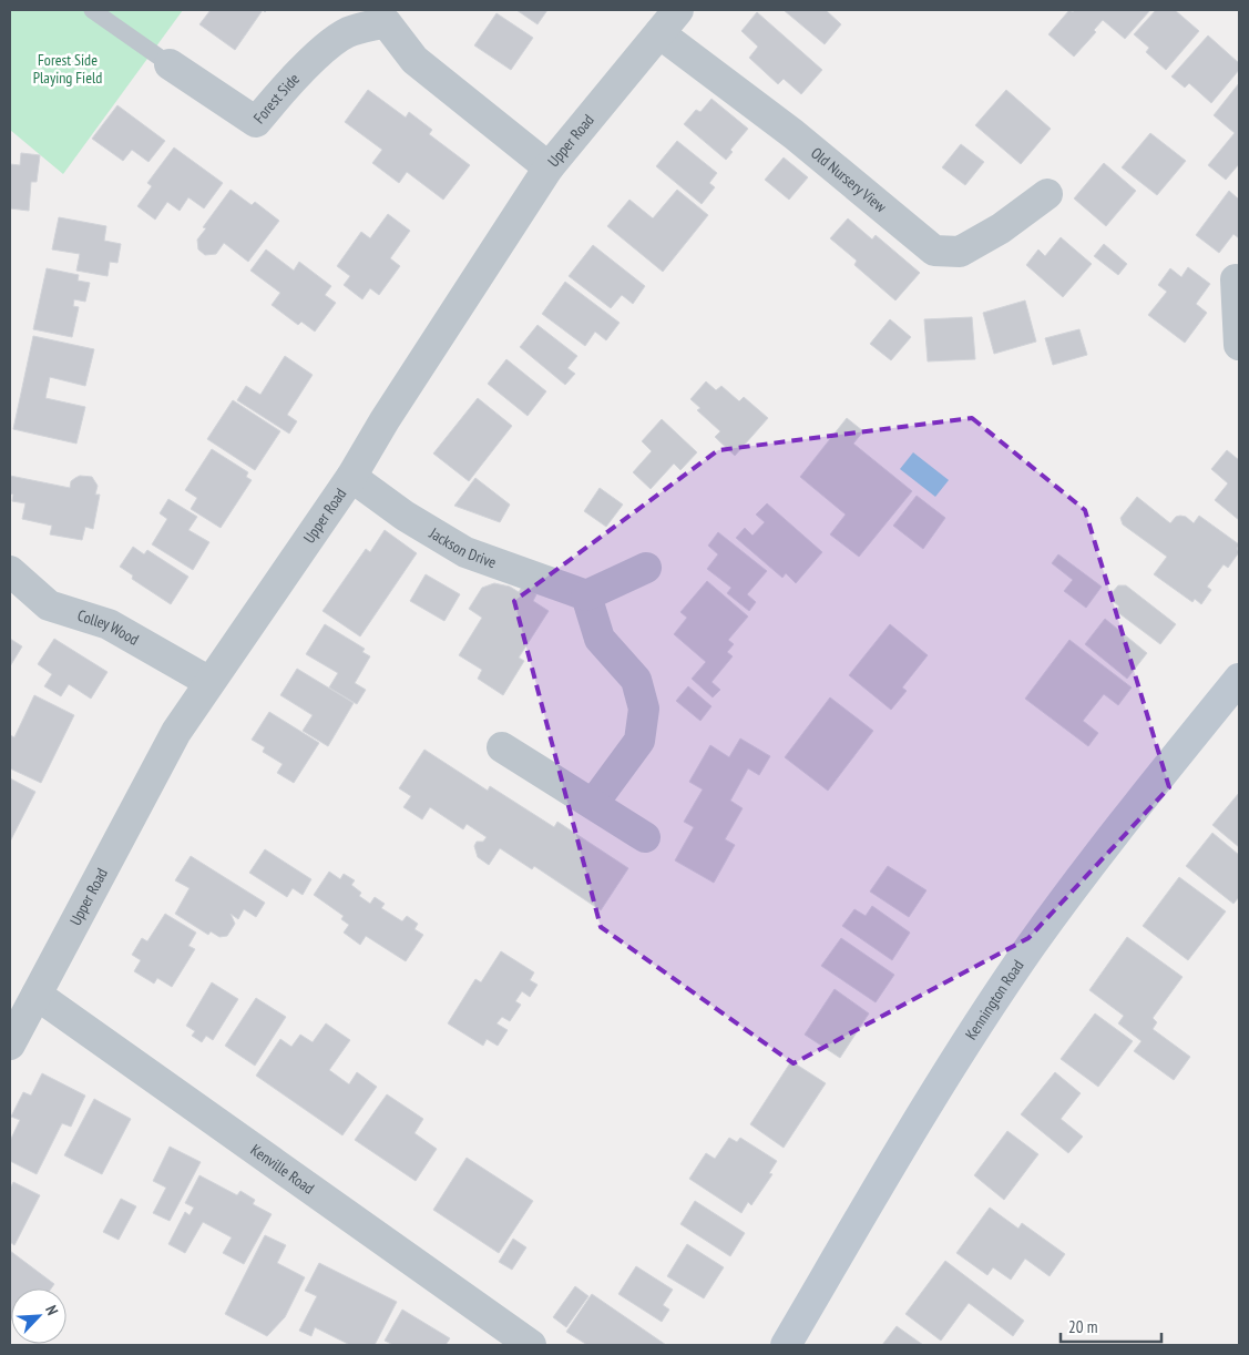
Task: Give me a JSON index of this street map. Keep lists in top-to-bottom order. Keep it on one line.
{"streets":{"street":["Forest Side","Upper Road","Old Nursery View","Jackson Drive","Colley Wood","Kennington Road","Kenville Road"]},"crossings":[["Forest Side","Upper Road"],["Upper Road","Old Nursery View"],["Upper Road","Jackson Drive"],["Upper Road","Colley Wood"],["Upper Road","Kenville Road"]],"parks":["Forest Side Playing Field"],"scale_bar":"20 m","north":"top right"}
